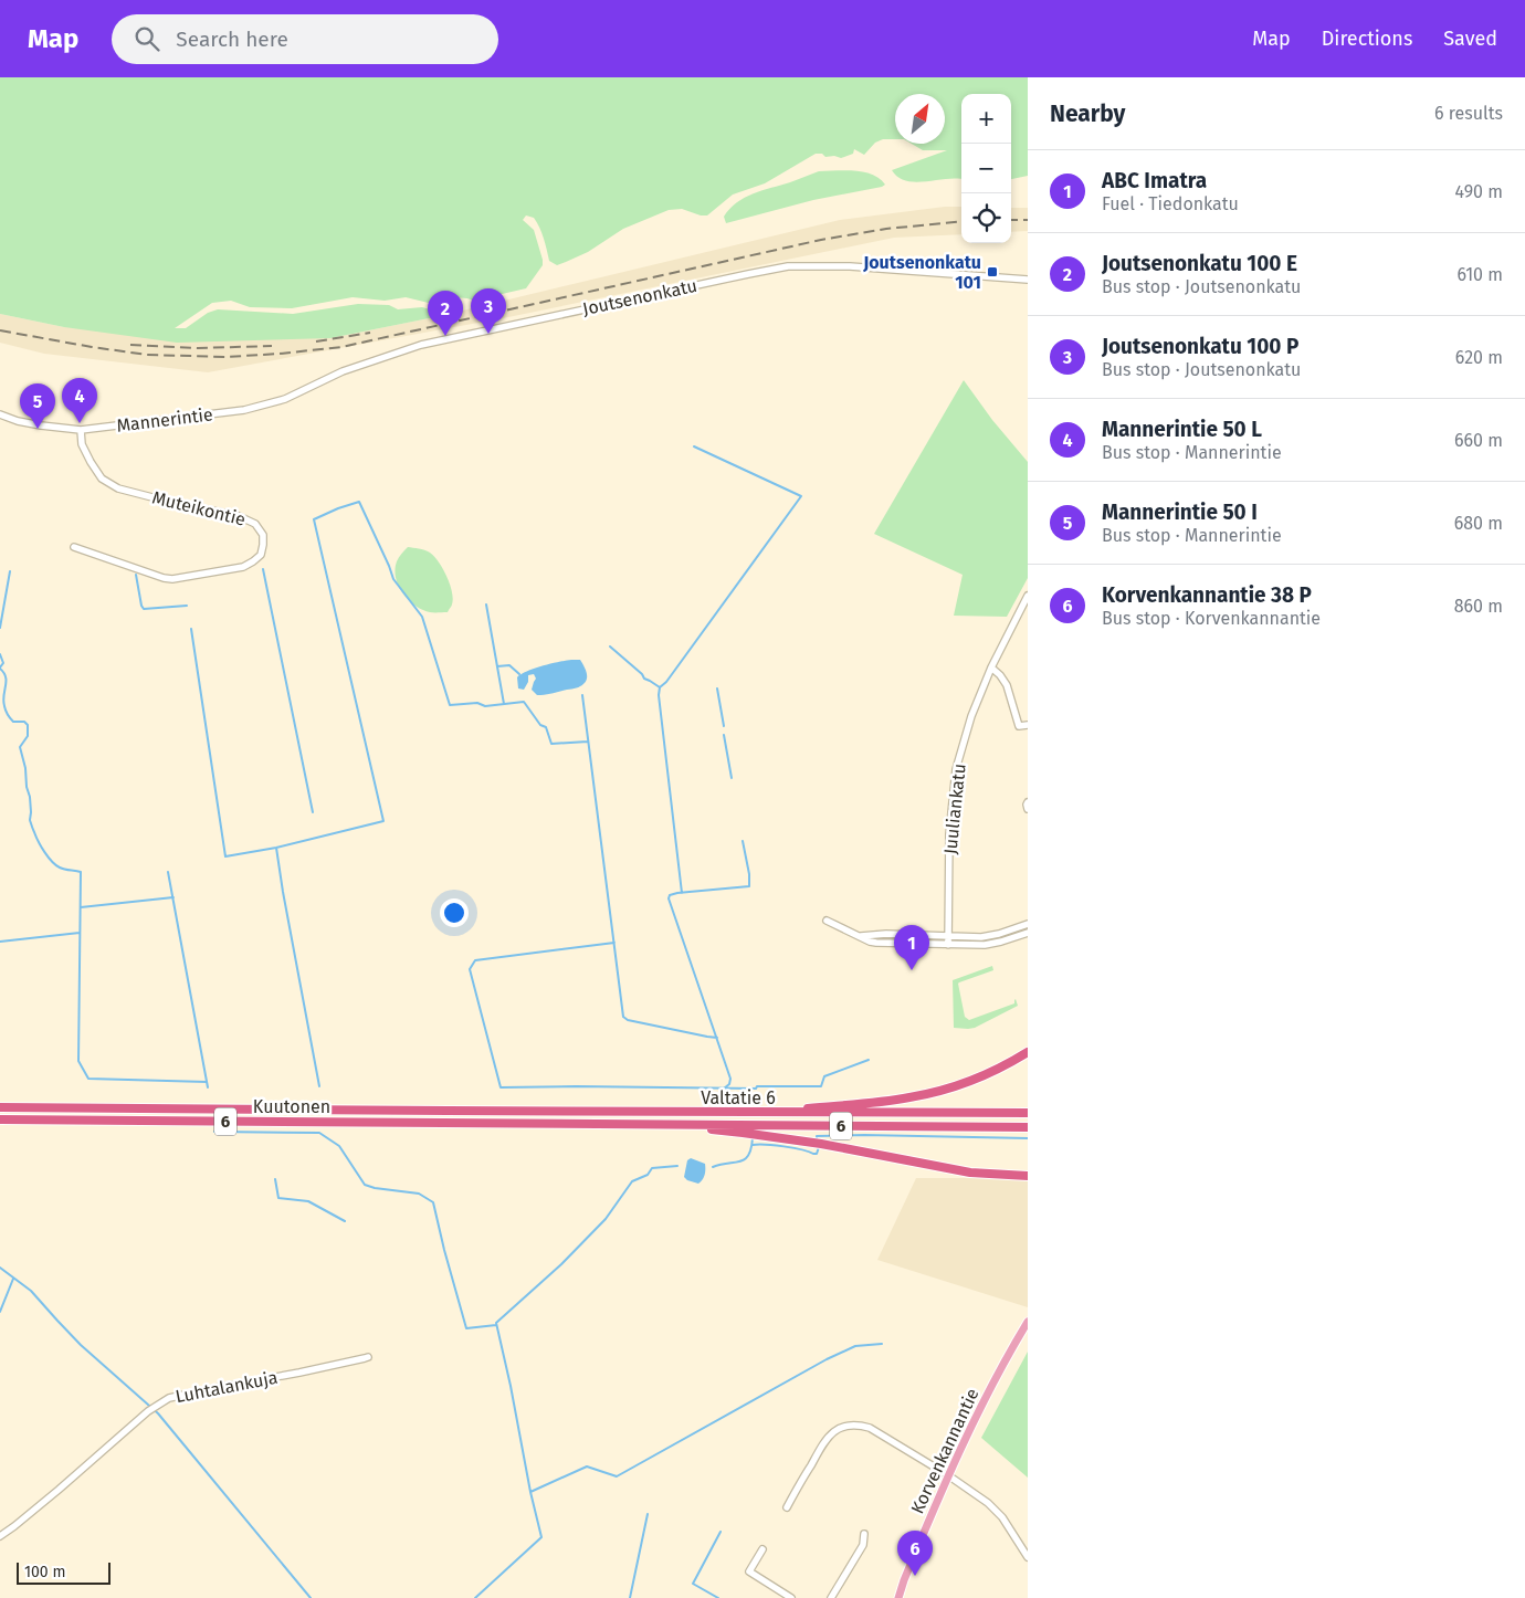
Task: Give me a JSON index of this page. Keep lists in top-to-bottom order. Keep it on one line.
{"streets":{"highway":["Valtatie 6","Kuutonen","6"],"main road":["Korvenkannantie"],"street":["Joutsenonkatu","Mannerintie","Muteikontie","Juuliankatu","Luhtalankuja"]},"crossings":[["Joutsenonkatu","Mannerintie"],["Mannerintie","Muteikontie"],["Valtatie 6","Kuutonen"]],"places":{"transit":["Joutsenonkatu 101"]},"scale_bar":"100 m","north":"top right","page":{"header":"Map","search":"Search here","nav":["Map","Directions","Saved"],"heading":["Nearby","6 results"],"map_buttons":["+","−"],"list":[{"mark":"1","name":"ABC Imatra","note":"Fuel · Tiedonkatu","value":"490 m"},{"mark":"2","name":"Joutsenonkatu 100 E","note":"Bus stop · Joutsenonkatu","value":"610 m"},{"mark":"3","name":"Joutsenonkatu 100 P","note":"Bus stop · Joutsenonkatu","value":"620 m"},{"mark":"4","name":"Mannerintie 50 L","note":"Bus stop · Mannerintie","value":"660 m"},{"mark":"5","name":"Mannerintie 50 I","note":"Bus stop · Mannerintie","value":"680 m"},{"mark":"6","name":"Korvenkannantie 38 P","note":"Bus stop · Korvenkannantie","value":"860 m"}],"pins":["3","2","4","5","1","6"],"scale":"100 m"}}
